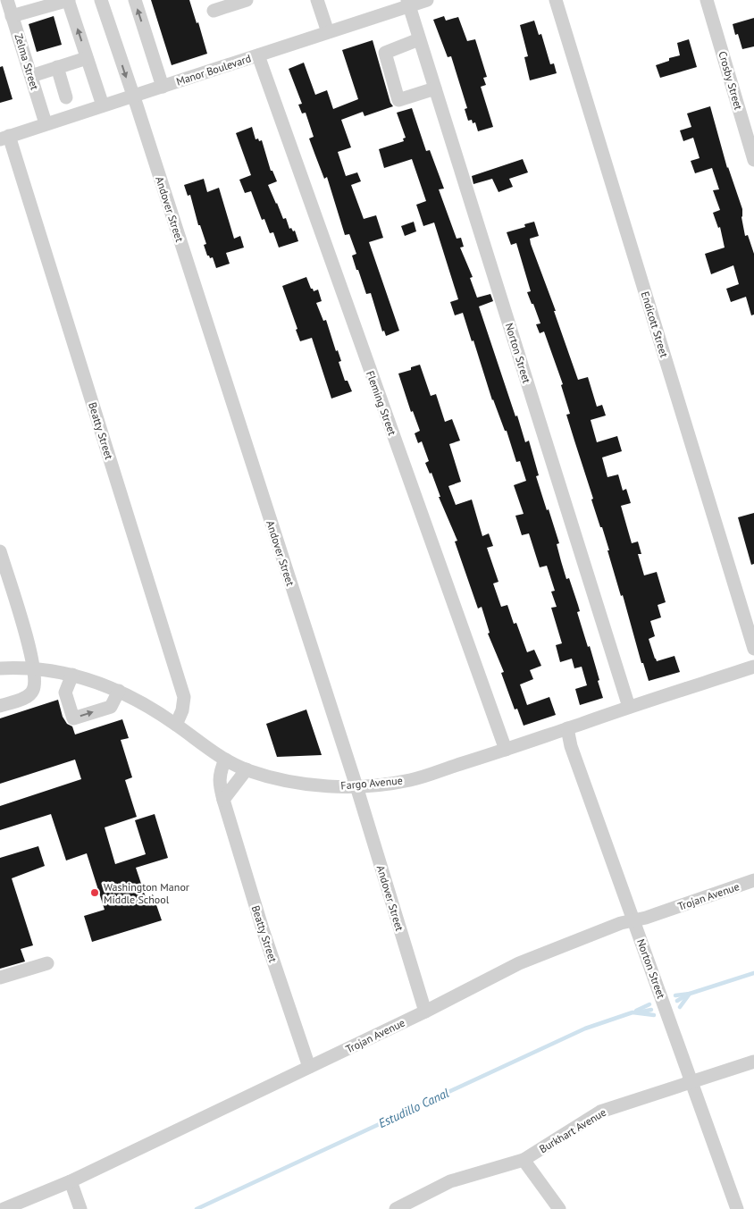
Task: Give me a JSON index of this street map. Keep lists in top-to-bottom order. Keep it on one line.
{"streets":{"street":["Zelma Street","Manor Boulevard","Crosby Street","Andover Street","Endicott Street","Norton Street","Fleming Street","Beatty Street","Fargo Avenue","Trojan Avenue","Burkhart Avenue"]},"crossings":[["Zelma Street","Manor Boulevard"],["Manor Boulevard","Andover Street"],["Manor Boulevard","Norton Street"],["Manor Boulevard","Fleming Street"],["Manor Boulevard","Beatty Street"],["Andover Street","Fargo Avenue"],["Andover Street","Trojan Avenue"],["Norton Street","Fargo Avenue"],["Norton Street","Trojan Avenue"],["Norton Street","Burkhart Avenue"],["Fleming Street","Fargo Avenue"],["Beatty Street","Fargo Avenue"],["Beatty Street","Trojan Avenue"]],"water":["Estudillo Canal"],"places":["Washington Manor Middle School"]}
